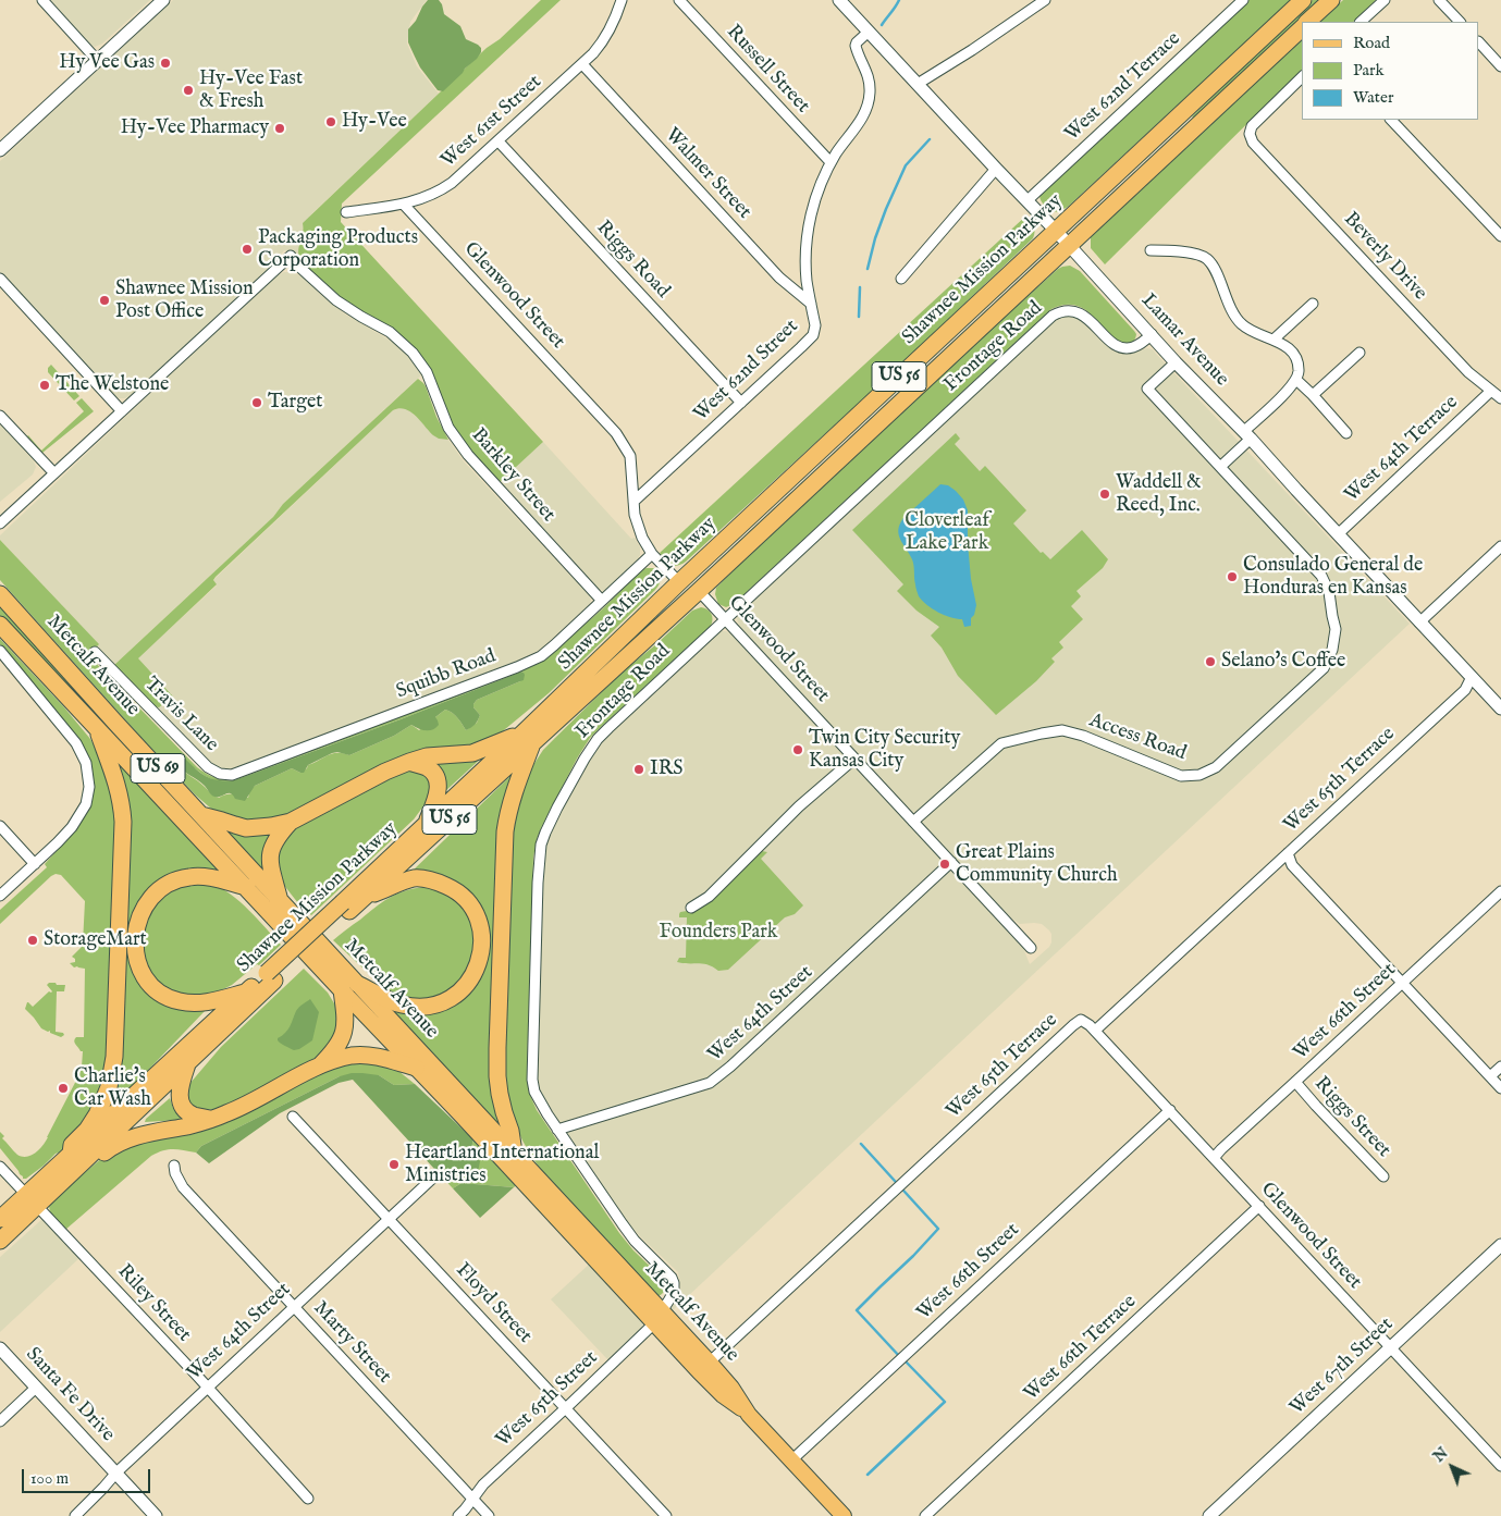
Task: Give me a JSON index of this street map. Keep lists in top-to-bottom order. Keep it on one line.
{"streets":{"highway":["Shawnee Mission Parkway","US 56","Metcalf Avenue","US 69"],"street":["Russell Street","West 62nd Terrace","West 61st Street","Walmer Street","Beverly Drive","Riggs Road","Glenwood Street","Lamar Avenue","Frontage Road","West 62nd Street","West 64th Terrace","Barkley Street","Squibb Road","Travis Lane","Access Road","West 65th Terrace","West 66th Street","West 64th Street","Riggs Street","Riley Street","Floyd Street","Marty Street","West 66th Terrace","West 67th Street","Santa Fe Drive","West 65th Street"]},"crossings":[["Russell Street","West 62nd Street"],["West 62nd Terrace","Lamar Avenue"],["West 61st Street","Walmer Street"],["West 61st Street","Riggs Road"],["West 61st Street","Glenwood Street"],["Walmer Street","West 62nd Street"],["Beverly Drive","West 64th Terrace"],["Riggs Road","West 62nd Street"],["Shawnee Mission Parkway","Glenwood Street"],["Shawnee Mission Parkway","Lamar Avenue"],["Shawnee Mission Parkway","US 69"],["Shawnee Mission Parkway","Riley Street"],["Glenwood Street","Frontage Road"],["Glenwood Street","West 62nd Street"],["Glenwood Street","Access Road"],["Glenwood Street","West 65th Terrace"],["Glenwood Street","West 66th Street"],["Glenwood Street","West 64th Street"],["Glenwood Street","West 66th Terrace"],["Glenwood Street","West 67th Street"],["Lamar Avenue","Frontage Road"],["Lamar Avenue","West 62nd Street"],["Lamar Avenue","West 64th Terrace"],["Lamar Avenue","Access Road"],["Lamar Avenue","West 65th Terrace"],["Frontage Road","Metcalf Avenue"],["Frontage Road","West 64th Street"],["Frontage Road","West 65th Street"],["Barkley Street","Squibb Road"],["Metcalf Avenue","US 69"],["Metcalf Avenue","West 65th Terrace"],["Metcalf Avenue","West 66th Street"],["Metcalf Avenue","West 65th Street"],["Squibb Road","Travis Lane"],["West 66th Street","Riggs Street"],["West 64th Street","Riley Street"],["West 64th Street","Floyd Street"],["West 64th Street","Marty Street"],["West 64th Street","Santa Fe Drive"],["Floyd Street","West 65th Street"],["Marty Street","West 65th Street"]],"parks":["Cloverleaf Lake Park","Founders Park"],"places":["Hy Vee Gas","Hy-Vee Fast & Fresh","Hy-Vee","Hy-Vee Pharmacy","Packaging Products Corporation","Shawnee Mission Post Office","The Welstone","Target","Waddell & Reed, Inc.","Consulado General de Honduras en Kansas","Selano's Coffee","Twin City Security Kansas City","IRS","Great Plains Community Church","StorageMart","Charlie's Car Wash","Heartland International Ministries"],"legend":["Road","Park","Water"],"scale_bar":"100 m","north":"top left"}
